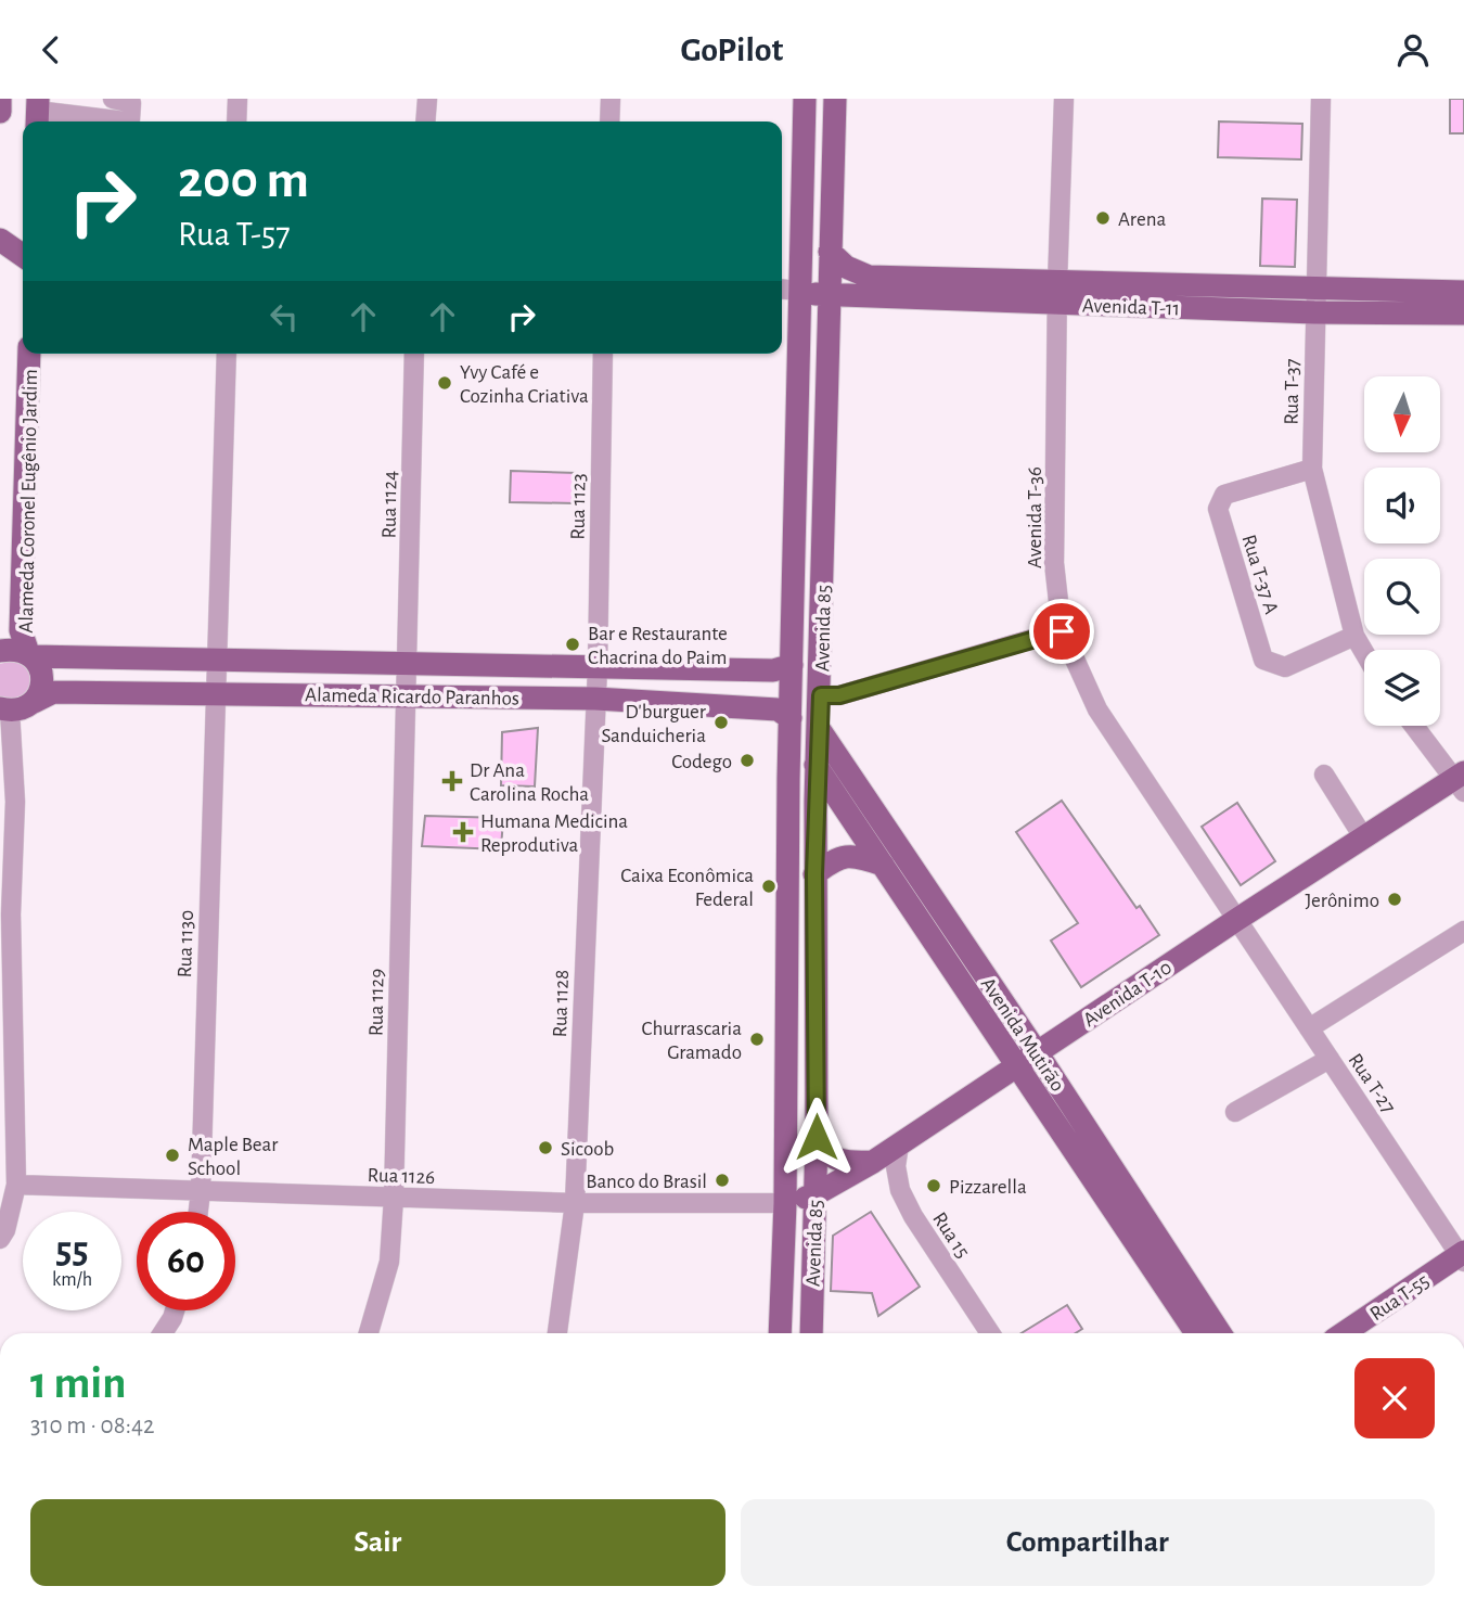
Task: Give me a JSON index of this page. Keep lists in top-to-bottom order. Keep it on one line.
{"streets":{"main road":["Avenida T-11","Alameda Coronel Eugênio Jardim","Avenida 85","Alameda Ricardo Paranhos","Avenida T-10","Avenida Mutirão","Rua T-55"],"street":["Rua T-37","Rua 1124","Rua 1123","Avenida T-36","Rua T-37 A","Rua 1130","Rua 1129","Rua 1128","Rua T-27","Rua 1126","Rua 15"]},"crossings":[["Avenida T-11","Rua T-37"],["Avenida T-11","Avenida T-36"],["Avenida T-11","Avenida 85"],["Rua T-37","Rua T-37 A"],["Alameda Coronel Eugênio Jardim","Alameda Ricardo Paranhos"],["Rua 1124","Alameda Ricardo Paranhos"],["Rua 1124","Rua 1129"],["Rua 1123","Alameda Ricardo Paranhos"],["Rua 1123","Rua 1128"],["Avenida T-36","Avenida T-10"],["Avenida T-36","Rua T-27"],["Avenida 85","Alameda Ricardo Paranhos"],["Avenida 85","Avenida T-10"],["Avenida 85","Avenida Mutirão"],["Avenida 85","Rua 1126"],["Alameda Ricardo Paranhos","Rua 1130"],["Alameda Ricardo Paranhos","Rua 1129"],["Alameda Ricardo Paranhos","Rua 1128"],["Rua 1130","Rua 1126"],["Avenida T-10","Avenida Mutirão"],["Avenida T-10","Rua T-27"],["Avenida T-10","Rua 1126"],["Avenida T-10","Rua 15"],["Rua 1129","Rua 1126"],["Rua 1128","Rua 1126"],["Rua T-27","Rua T-55"]],"places":{"other":["Arena","Yvy Café e Cozinha Criativa","Bar e Restaurante Chacrina do Paim","D'burguer Sanduicheria","Codego","Caixa Econômica Federal","Jerônimo","Churrascaria Gramado","Sicoob","Maple Bear School","Banco do Brasil","Pizzarella"],"health":["Dr Ana Carolina Rocha","Humana Medicina Reprodutiva"]},"north":"bottom","page":{"header":"GoPilot","turn":["200 m","Rua T-57"],"speed":"55 km/h","limit":"60","heading":["1 min","310 m · 08:42"],"buttons":["Sair","Compartilhar"]}}
